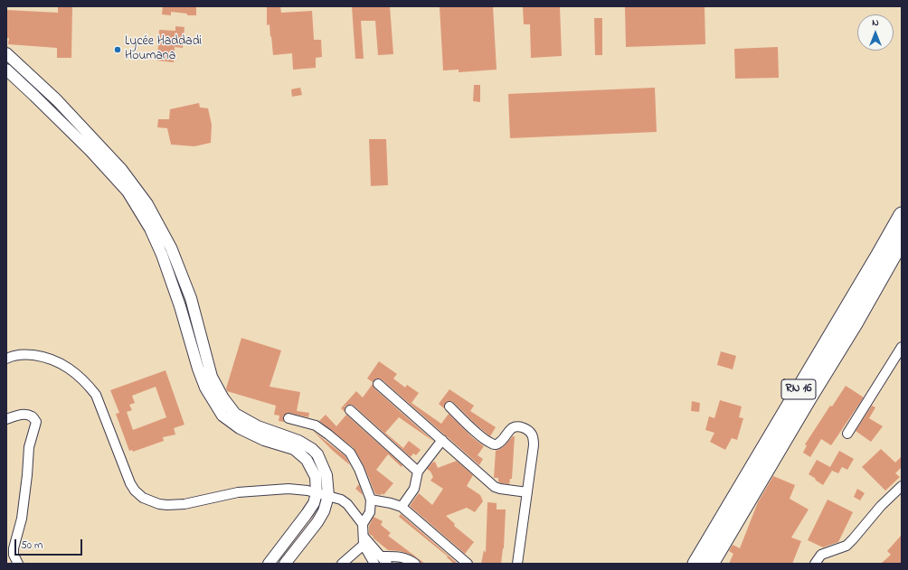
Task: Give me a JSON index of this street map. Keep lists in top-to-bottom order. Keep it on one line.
{"streets":{"highway":["RN 16"]},"places":["Lycée Haddadi Houmana"],"scale_bar":"50 m","north":"top"}
